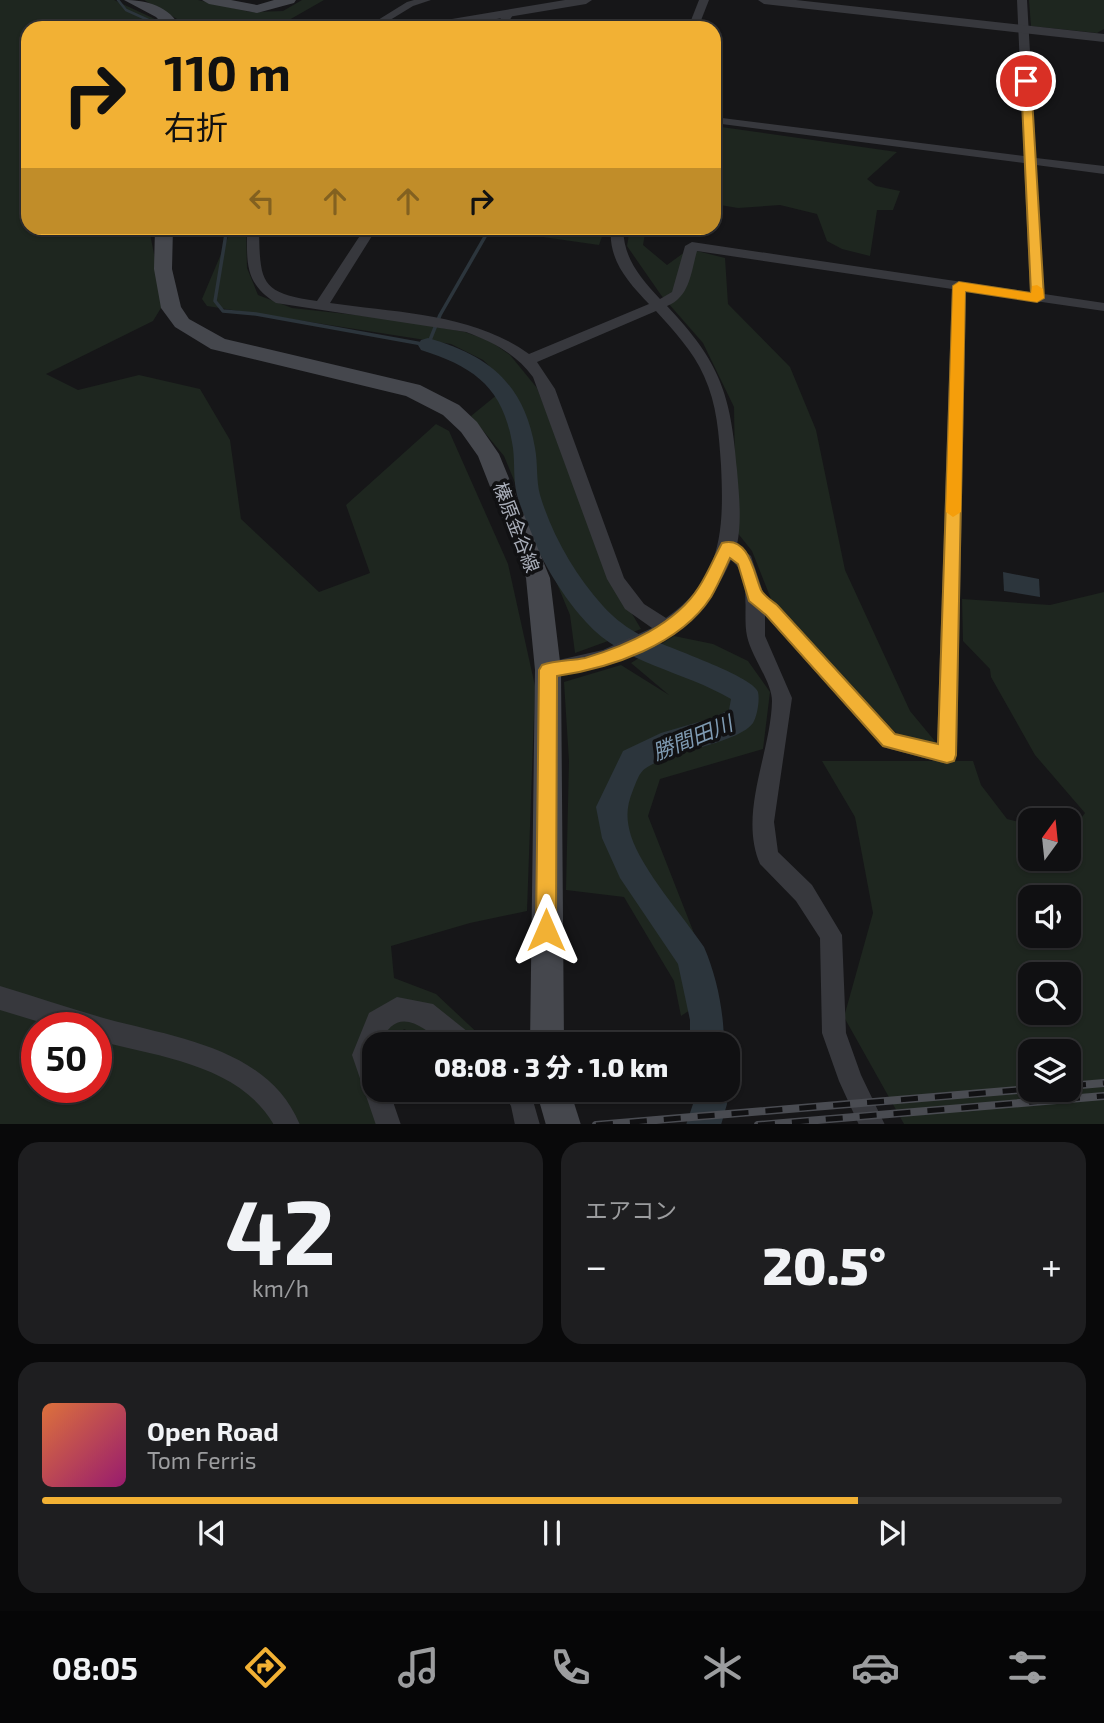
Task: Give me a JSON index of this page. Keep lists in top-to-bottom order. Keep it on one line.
{"streets":{"main road":["榛原金谷線"]},"water":["勝間田川"],"north":"top","page":{"turn":["110 m","右折"],"limit":"50","trip":"08:08 · 3 分 · 1.0 km","tile":[["42","km/h"],"エアコン"],"heat":["−","20.5°","+"],"song":["Open Road","Tom Ferris"],"tabs":"08:05"}}
